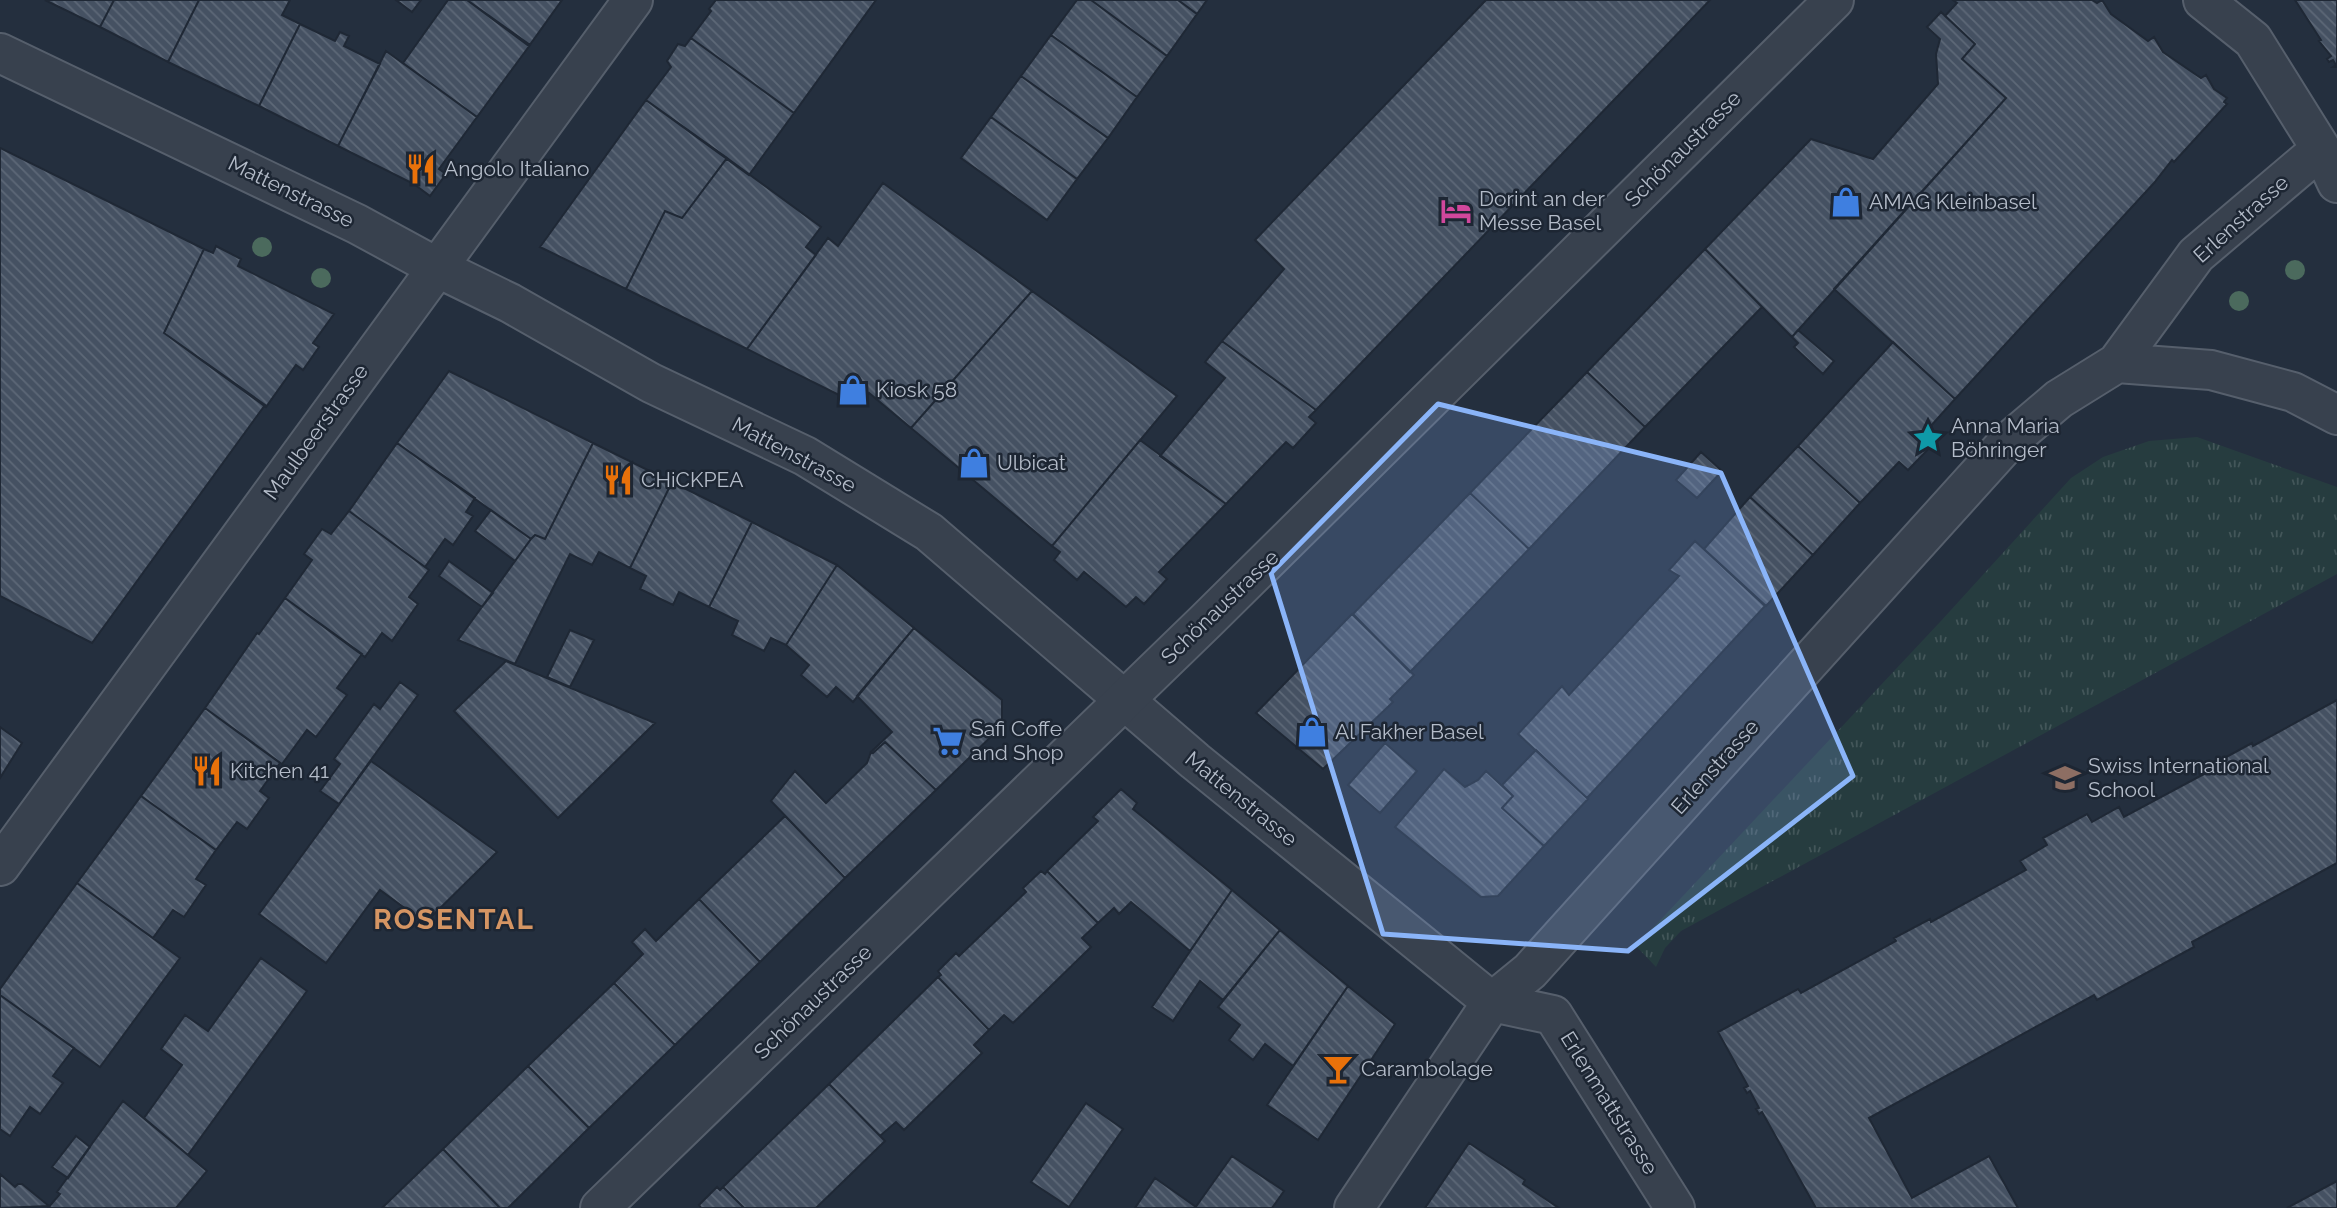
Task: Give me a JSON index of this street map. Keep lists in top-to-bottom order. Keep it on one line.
{"streets":{"street":["Schönaustrasse","Mattenstrasse","Erlenstrasse","Maulbeerstrasse","Erlenmattstrasse"]},"crossings":[["Schönaustrasse","Mattenstrasse"],["Mattenstrasse","Erlenstrasse"],["Mattenstrasse","Maulbeerstrasse"],["Mattenstrasse","Erlenmattstrasse"],["Erlenstrasse","Erlenmattstrasse"]],"districts":["ROSENTAL"],"places":{"restaurant":["Angolo Italiano","CHiCKPEA","Kitchen 41"],"shop":["AMAG Kleinbasel","Kiosk 58","Ulbicat","Al Fakher Basel"],"hotel":["Dorint an der Messe Basel"],"place":["Anna Maria Böhringer"],"supermarket":["Safi Coffe and Shop"],"school or university":["Swiss International School"],"bar":["Carambolage"]}}
